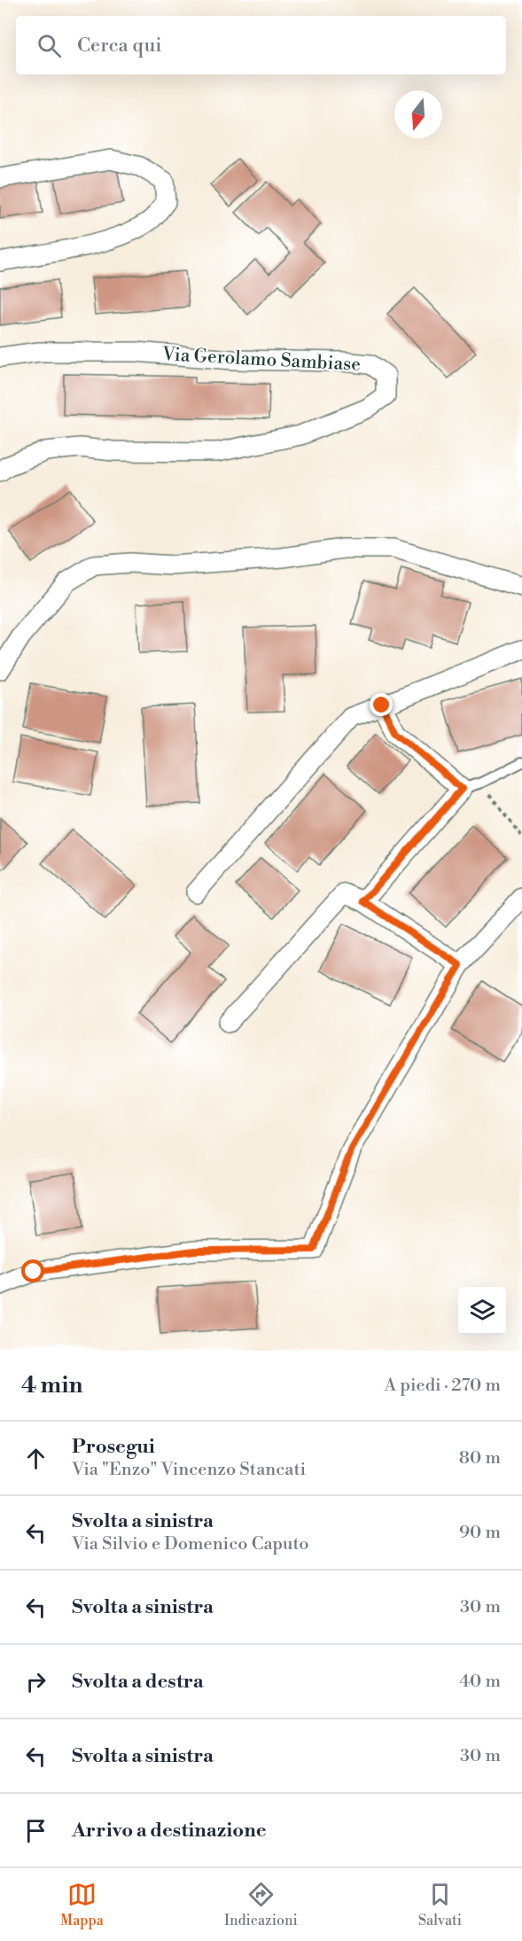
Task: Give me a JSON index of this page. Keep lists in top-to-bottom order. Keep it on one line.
{"streets":{"street":["Via Gerolamo Sambiase"]},"north":"bottom","page":{"search":"Cerca qui","heading":["4 min","A piedi · 270 m"],"list":[["Prosegui","Via \"Enzo\" Vincenzo Stancati","80 m"],["Svolta a sinistra","Via Silvio e Domenico Caputo","90 m"],["Svolta a sinistra","30 m"],["Svolta a destra","40 m"],["Svolta a sinistra","30 m"],"Arrivo a destinazione"],"nav":["Mappa","Indicazioni","Salvati"]}}
